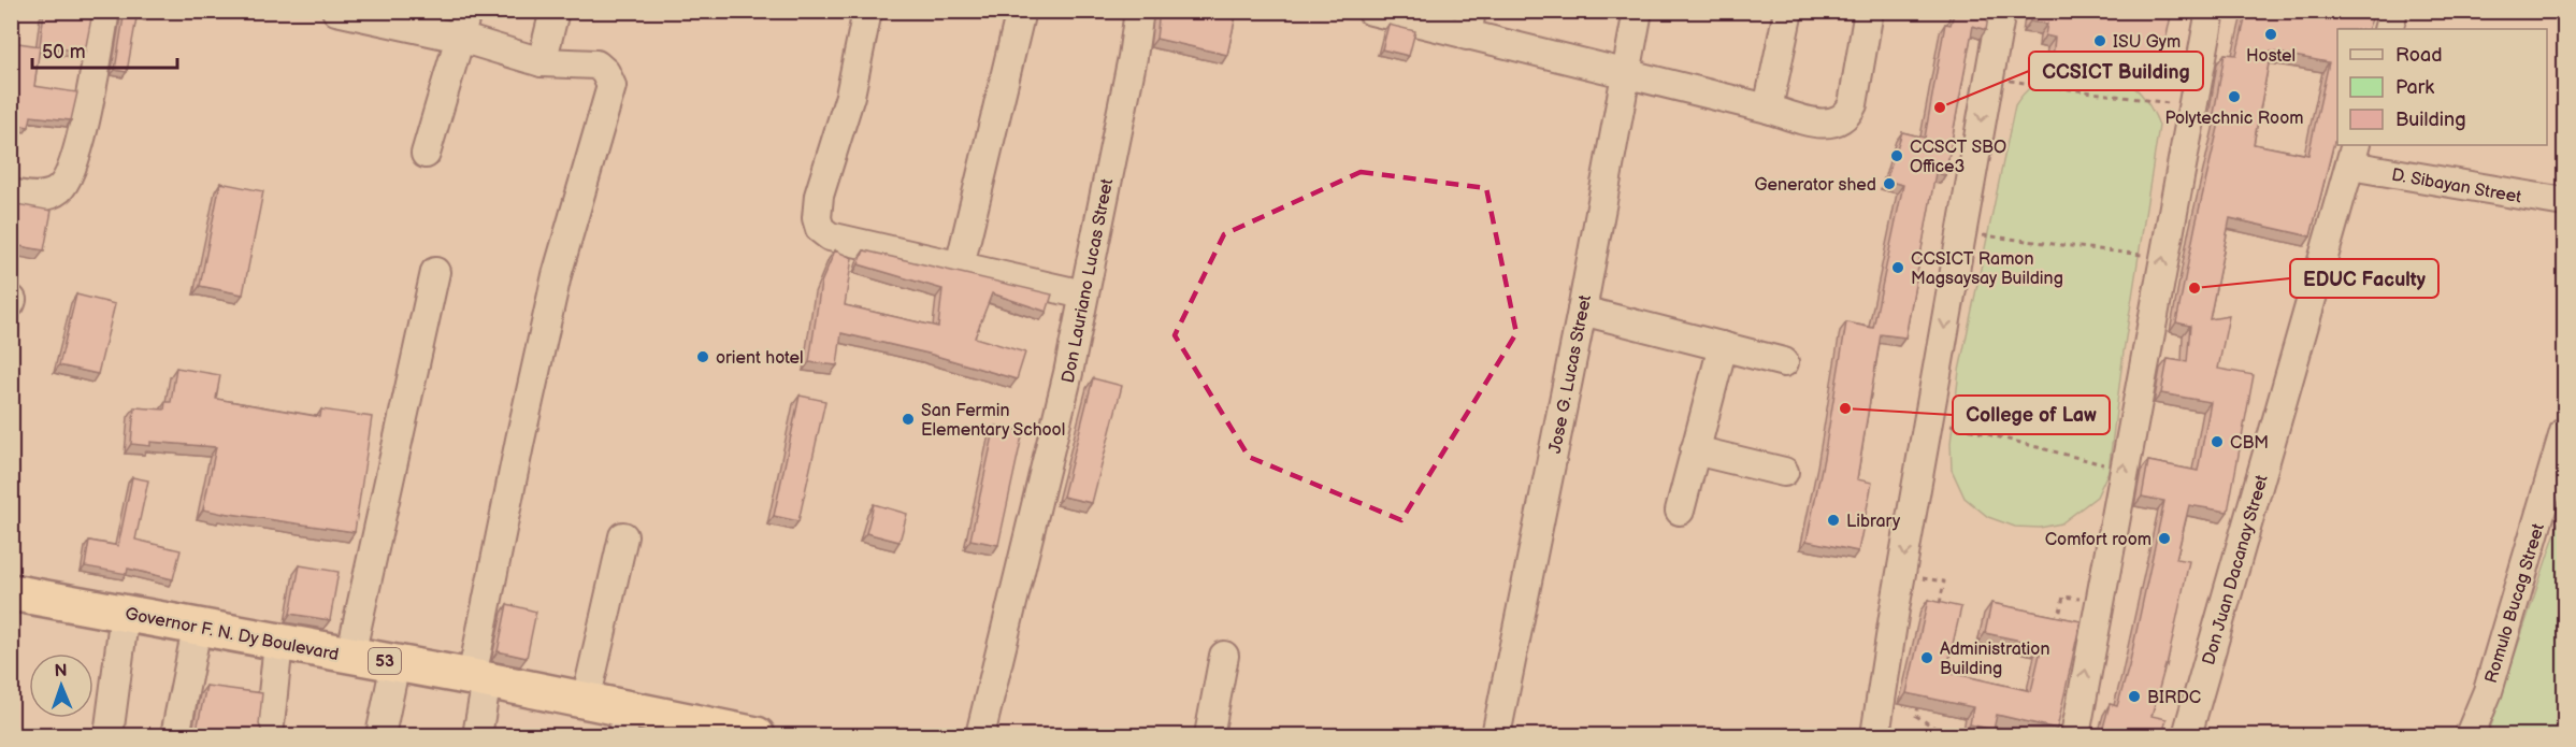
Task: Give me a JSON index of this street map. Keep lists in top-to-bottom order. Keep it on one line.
{"streets":{"highway":["Governor F. N. Dy Boulevard","53"],"street":["D. Sibayan Street","Don Lauriano Lucas Street","Jose G. Lucas Street","Don Juan Dacanay Street","Romulo Bucag Street"]},"crossings":[["D. Sibayan Street","Don Juan Dacanay Street"]],"places":["Hostel","ISU Gym","Polytechnic Room","CCSICT Building","CCSCT SBO Office3","Generator shed","CCSICT Ramon Magsaysay Building","EDUC Faculty","orient hotel","College of Law","San Fermin Elementary School","CBM","Library","Comfort room","Administration Building","BIRDC"],"legend":["Road","Park","Building"],"scale_bar":"50 m","north":"top"}
